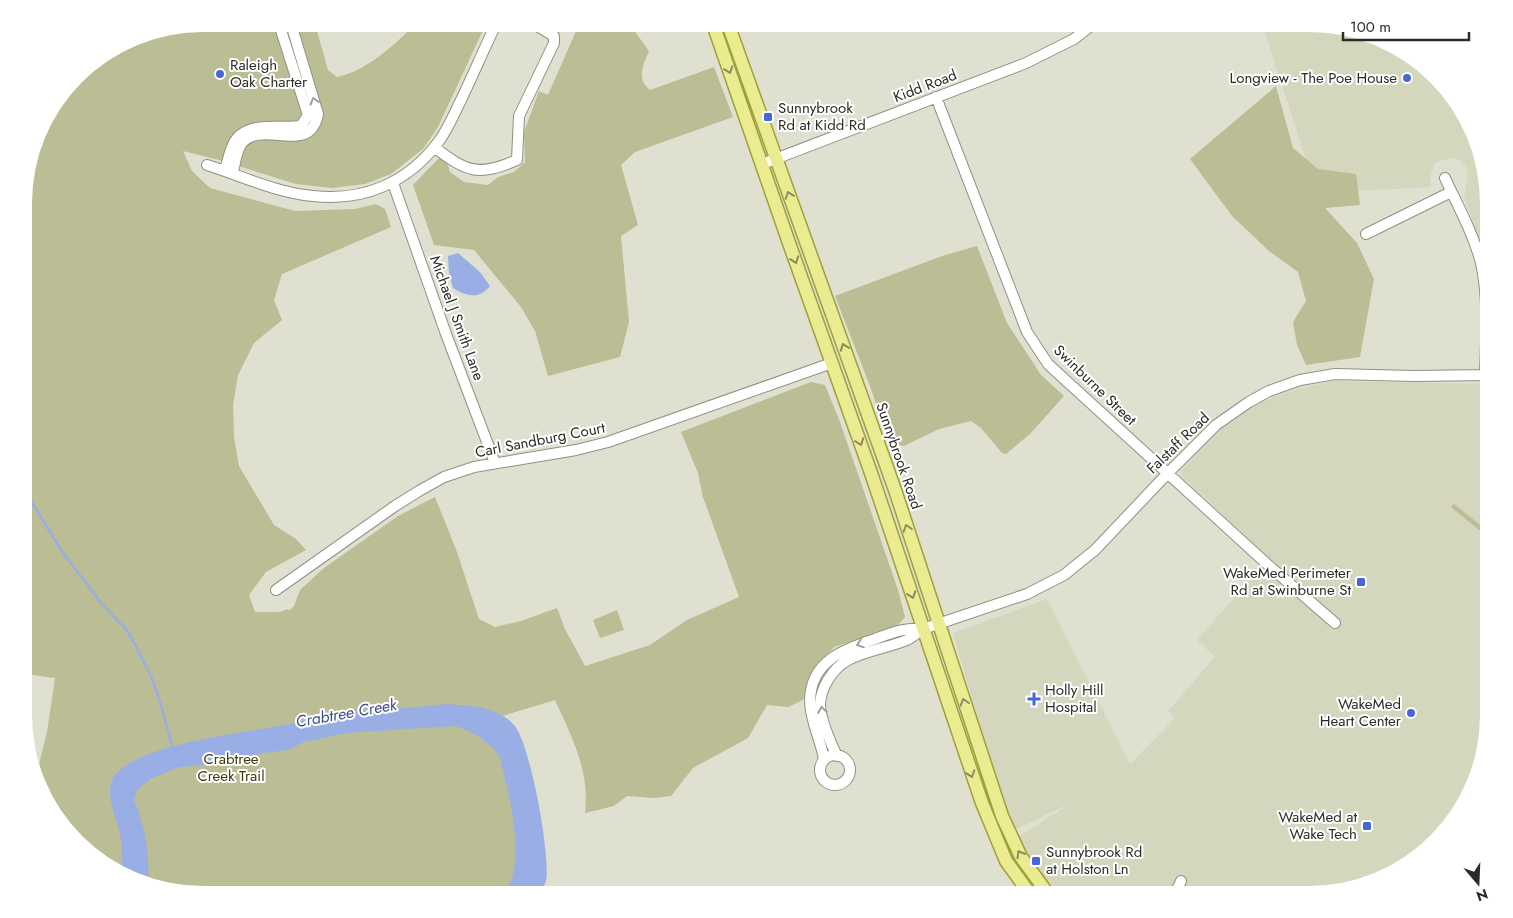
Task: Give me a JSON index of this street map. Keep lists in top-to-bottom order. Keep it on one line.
{"streets":{"main road":["Sunnybrook Road"],"street":["Kidd Road","Michael J Smith Lane","Swinburne Street","Carl Sandburg Court","Falstaff Road"]},"crossings":[["Kidd Road","Swinburne Street"],["Kidd Road","Sunnybrook Road"],["Michael J Smith Lane","Carl Sandburg Court"],["Swinburne Street","Falstaff Road"],["Falstaff Road","Sunnybrook Road"]],"water":["Crabtree Creek"],"parks":["Crabtree Creek Trail"],"places":{"other":["Raleigh Oak Charter","Longview - The Poe House","WakeMed Heart Center"],"transit":["Sunnybrook Rd at Kidd Rd","WakeMed Perimeter Rd at Swinburne St","WakeMed at Wake Tech","Sunnybrook Rd at Holston Ln"],"health":["Holly Hill Hospital"]},"scale_bar":"100 m","north":"bottom"}
